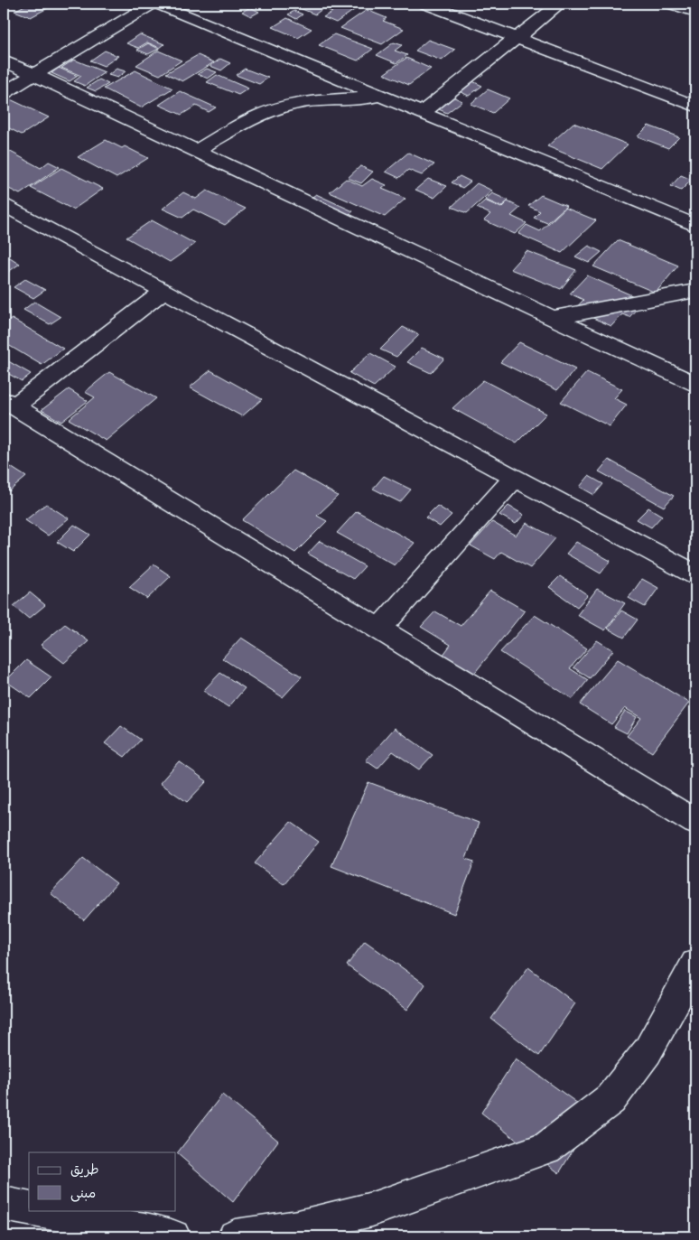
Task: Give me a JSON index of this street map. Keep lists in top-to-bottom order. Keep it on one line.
{"legend":["طريق","مبنى"]}
